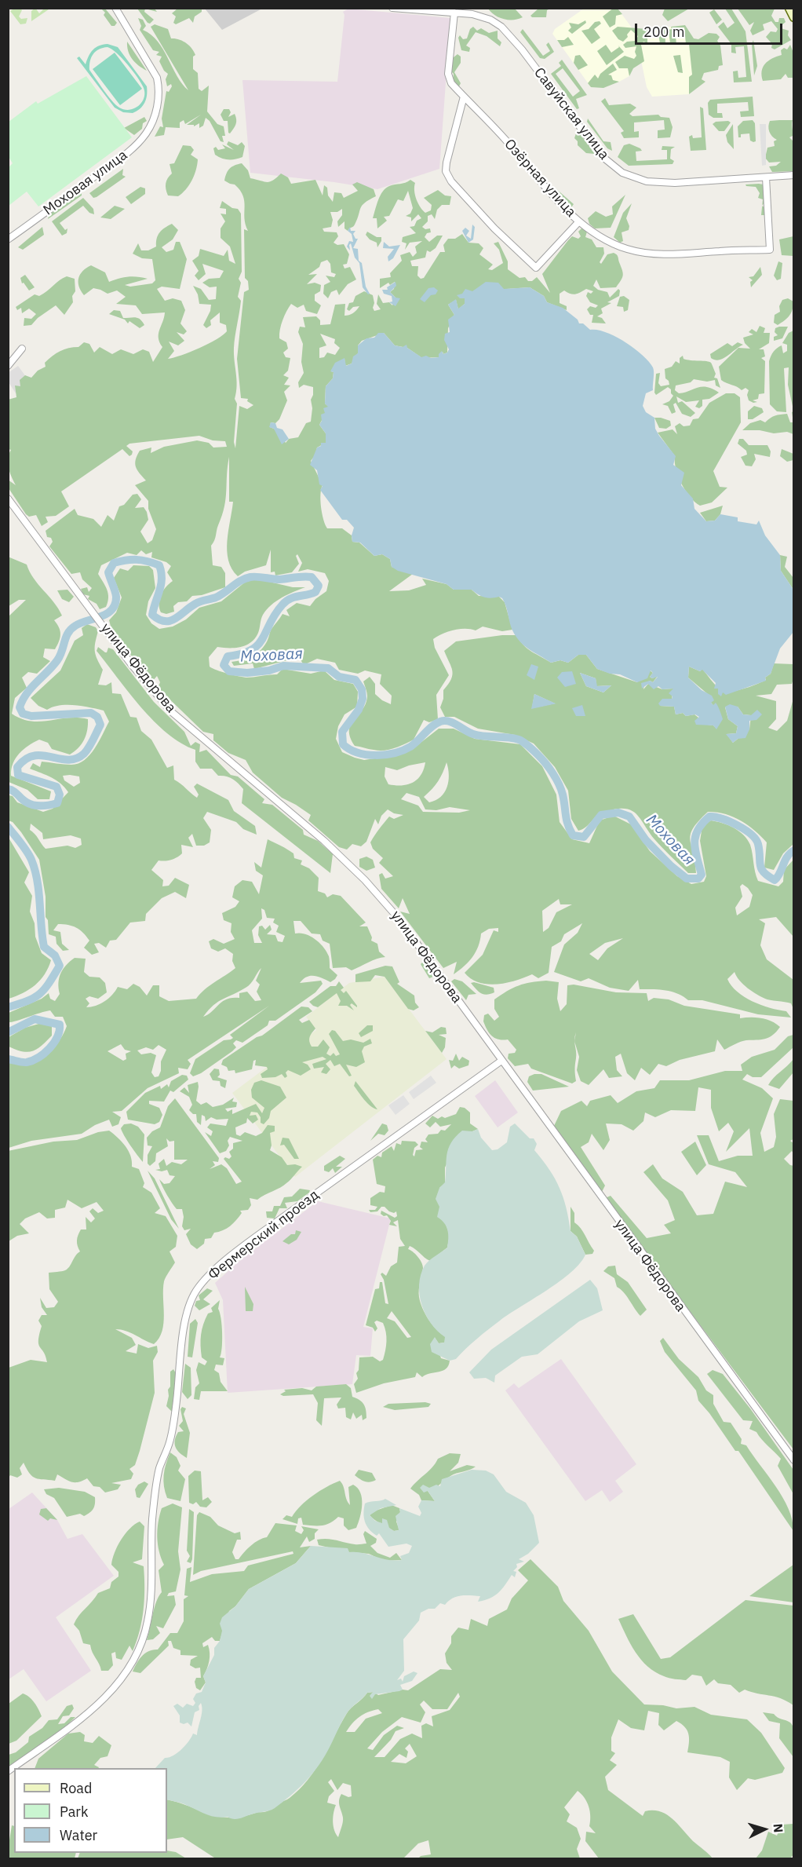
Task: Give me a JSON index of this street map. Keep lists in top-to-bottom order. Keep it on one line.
{"streets":{"street":["Савуйская улица","Озёрная улица","Моховая улица","улица Фёдорова","Фермерский проезд"]},"crossings":[["Савуйская улица","Озёрная улица"],["улица Фёдорова","Фермерский проезд"]],"water":["Моховая"],"legend":["Road","Park","Water"],"scale_bar":"200 m","north":"right"}
